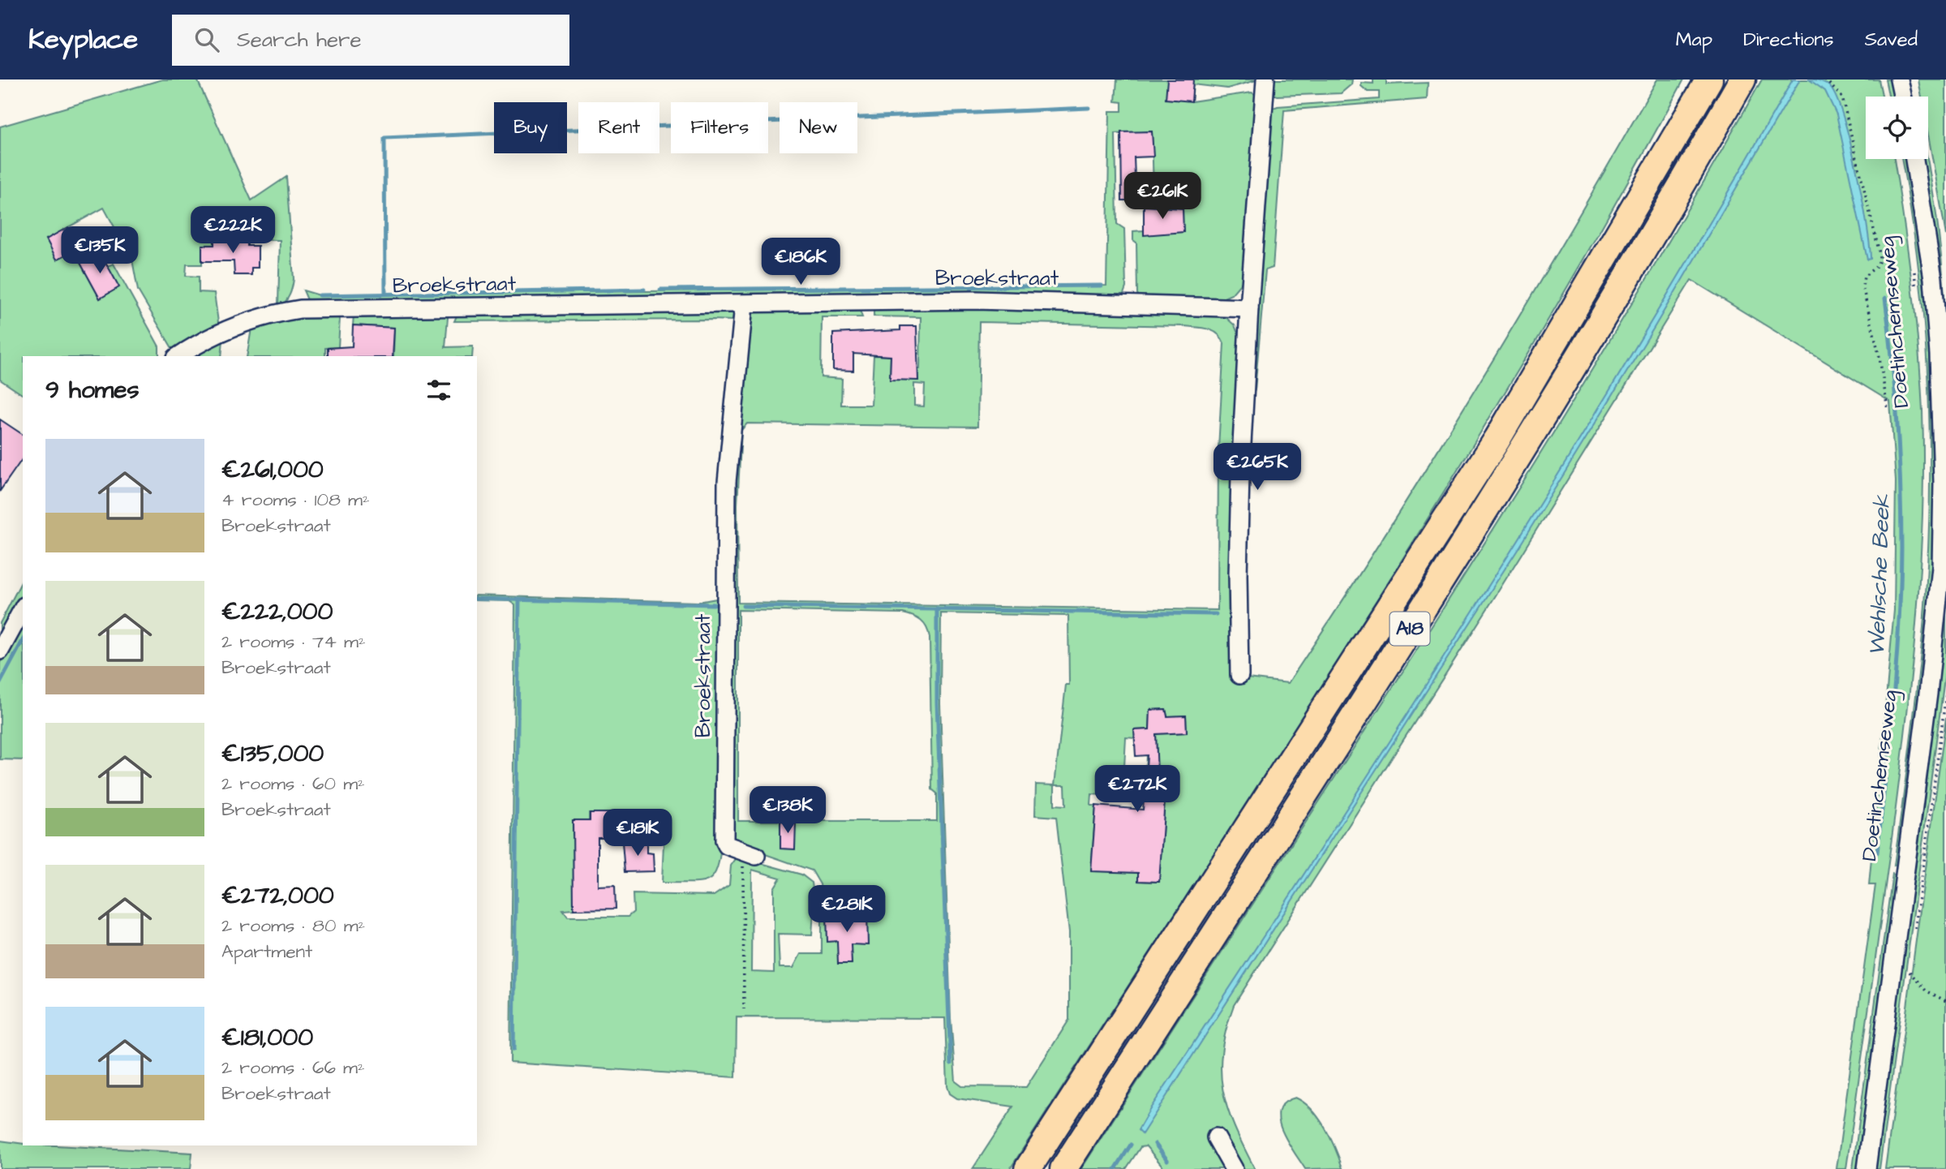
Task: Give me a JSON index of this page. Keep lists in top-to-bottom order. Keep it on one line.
{"streets":{"highway":["A18"],"street":["Broekstraat","Doetinchemseweg"]},"water":["Wehlsche Beek"],"page":{"header":"Keyplace","search":"Search here","nav":["Map","Directions","Saved"],"chip":["Buy","Rent","Filters","New"],"price":["€261K","€222K","€135K","€186K","€265K","€272K","€138K","€181K","€281K"],"heading":"9 homes","list":[{"name":"€261,000","note":"4 rooms · 108 m² · Broekstraat"},{"name":"€222,000","note":"2 rooms · 74 m² · Broekstraat"},{"name":"€135,000","note":"2 rooms · 60 m² · Broekstraat"},{"name":"€272,000","note":"2 rooms · 80 m² · Apartment"},{"name":"€181,000","note":"2 rooms · 66 m² · Broekstraat"}]}}
